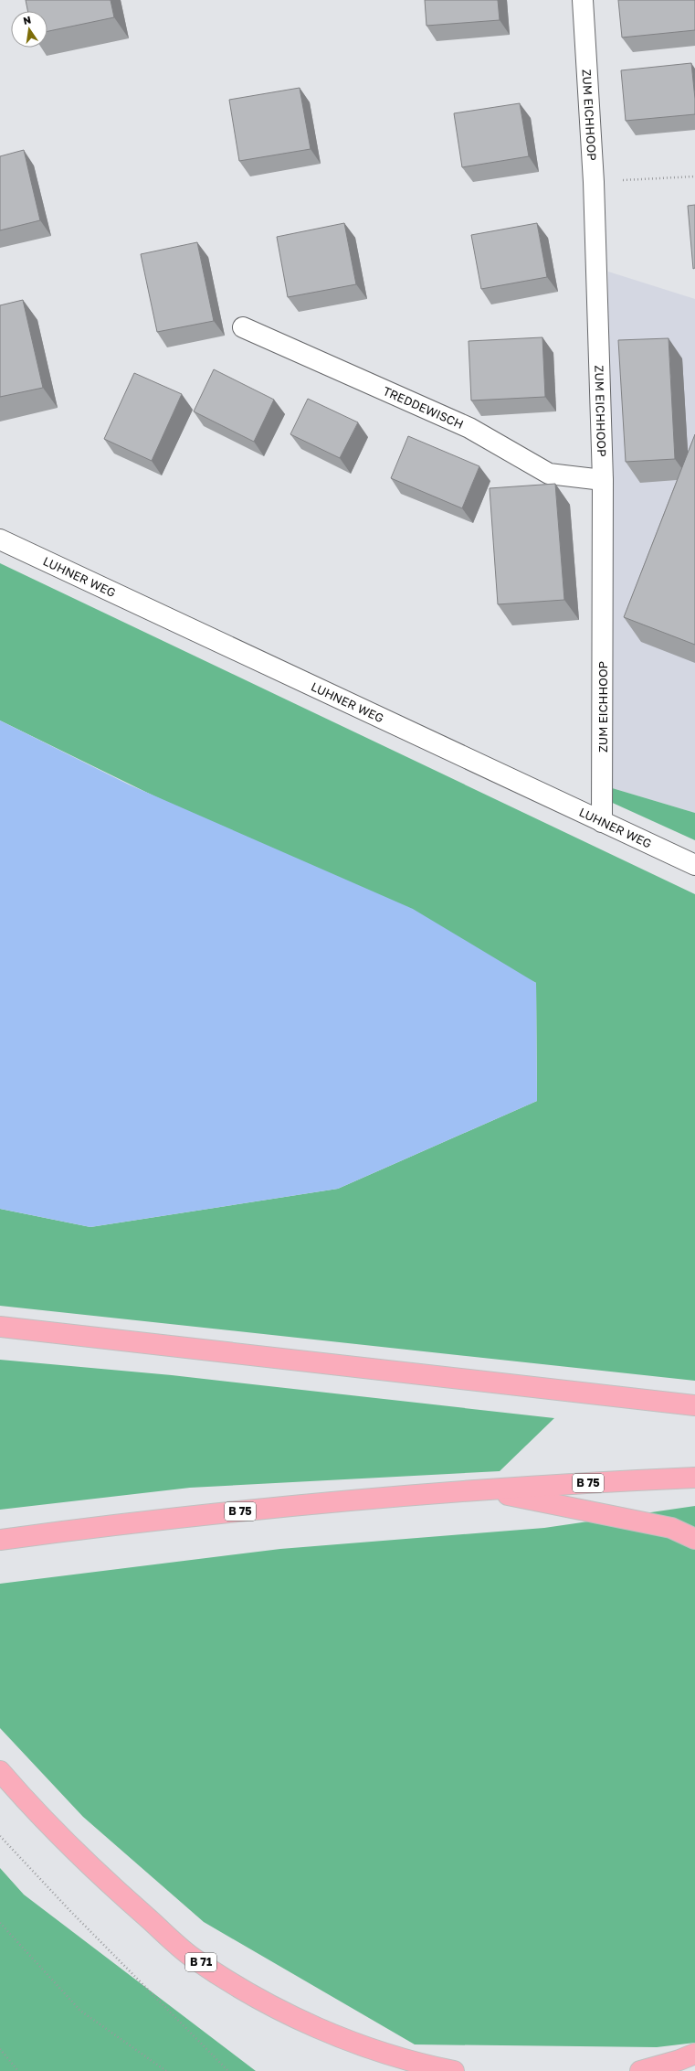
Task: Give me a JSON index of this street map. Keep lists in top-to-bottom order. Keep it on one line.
{"streets":{"main road":["B 75","B 71"],"street":["ZUM EICHHOOP","TREDDEWISCH","LUHNER WEG"]},"crossings":[["ZUM EICHHOOP","TREDDEWISCH"],["ZUM EICHHOOP","LUHNER WEG"]],"north":"top"}
